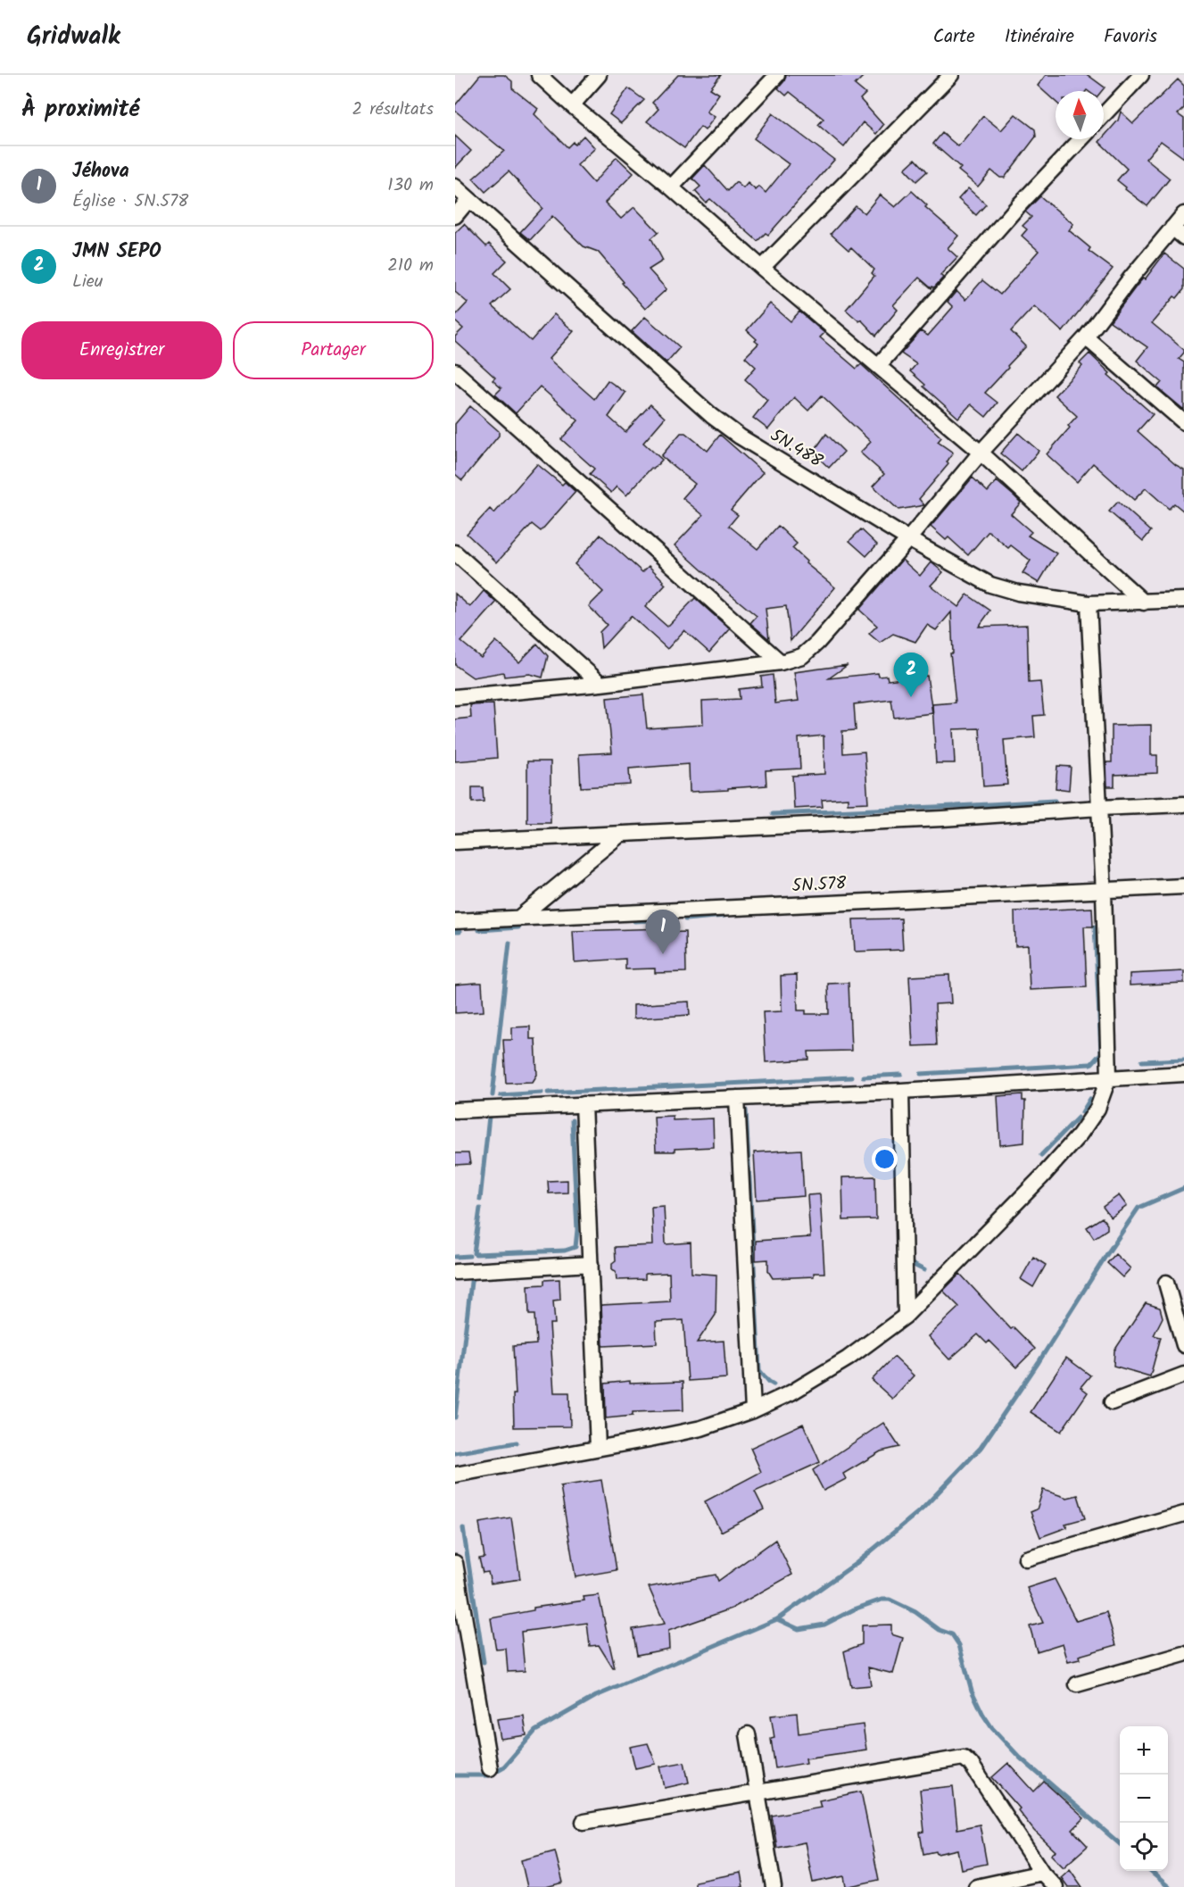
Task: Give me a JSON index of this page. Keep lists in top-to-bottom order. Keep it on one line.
{"streets":{"street":["5N.488","5N.578"]},"north":"top","page":{"header":"Gridwalk","nav":["Carte","Itinéraire","Favoris"],"heading":["À proximité","2 résultats"],"list":[{"mark":"1","name":"Jéhova","note":"Église · 5N.578","value":"130 m"},{"mark":"2","name":"JMN SEPO","note":"Lieu","value":"210 m"}],"buttons":["Enregistrer","Partager"],"pins":["2","1"],"map_buttons":["+","−"]}}
